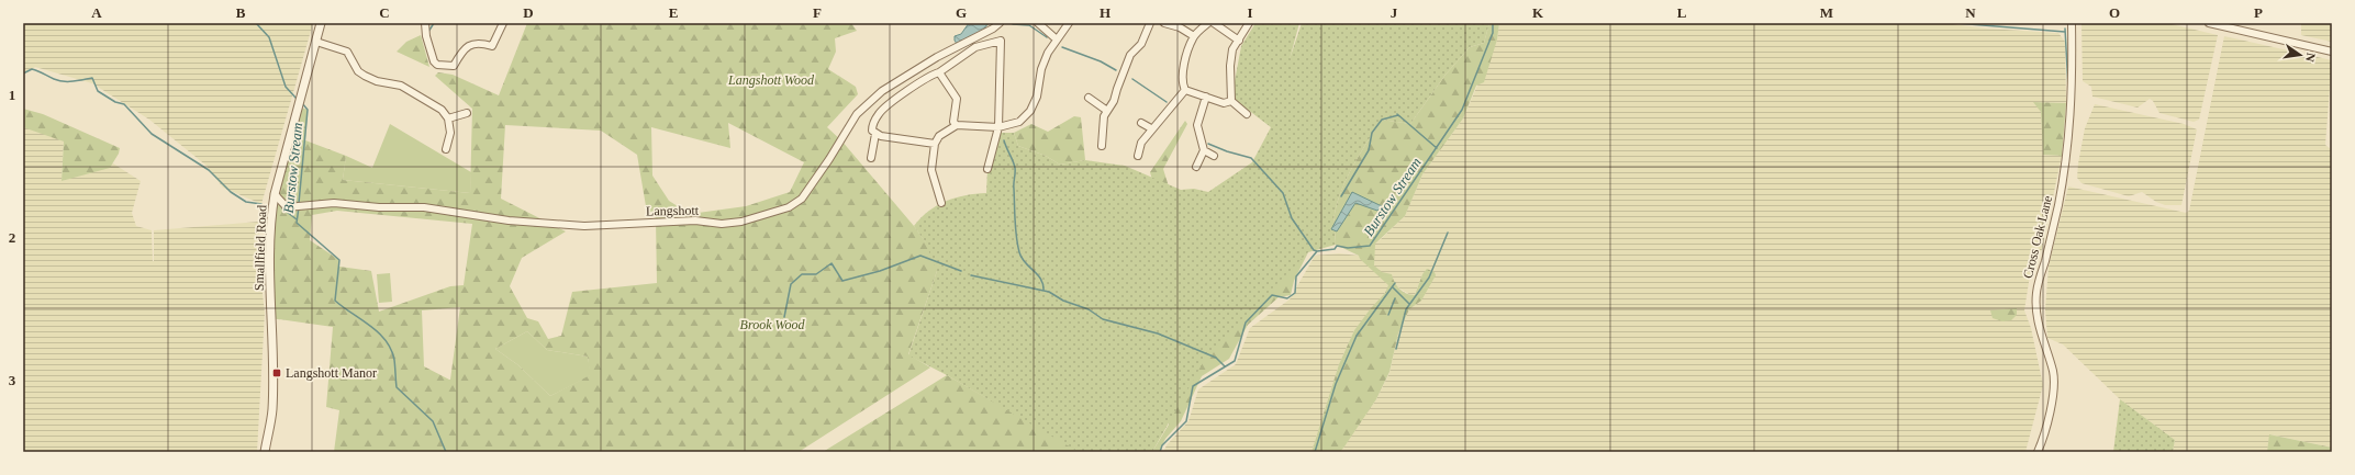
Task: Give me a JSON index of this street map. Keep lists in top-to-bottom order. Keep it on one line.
{"streets":{"street":["Langshott","Cross Oak Lane","Smallfield Road"]},"crossings":[["Langshott","Smallfield Road"]],"water":["Burstow Stream"],"parks":["Langshott Wood","Brook Wood"],"places":{"transit":["Langshott Manor"]},"north":"right","grid":{"columns":["A","B","C","D","E","F","G","H","I","J","K","L","M","N","O","P"],"rows":["1","2","3"]}}
